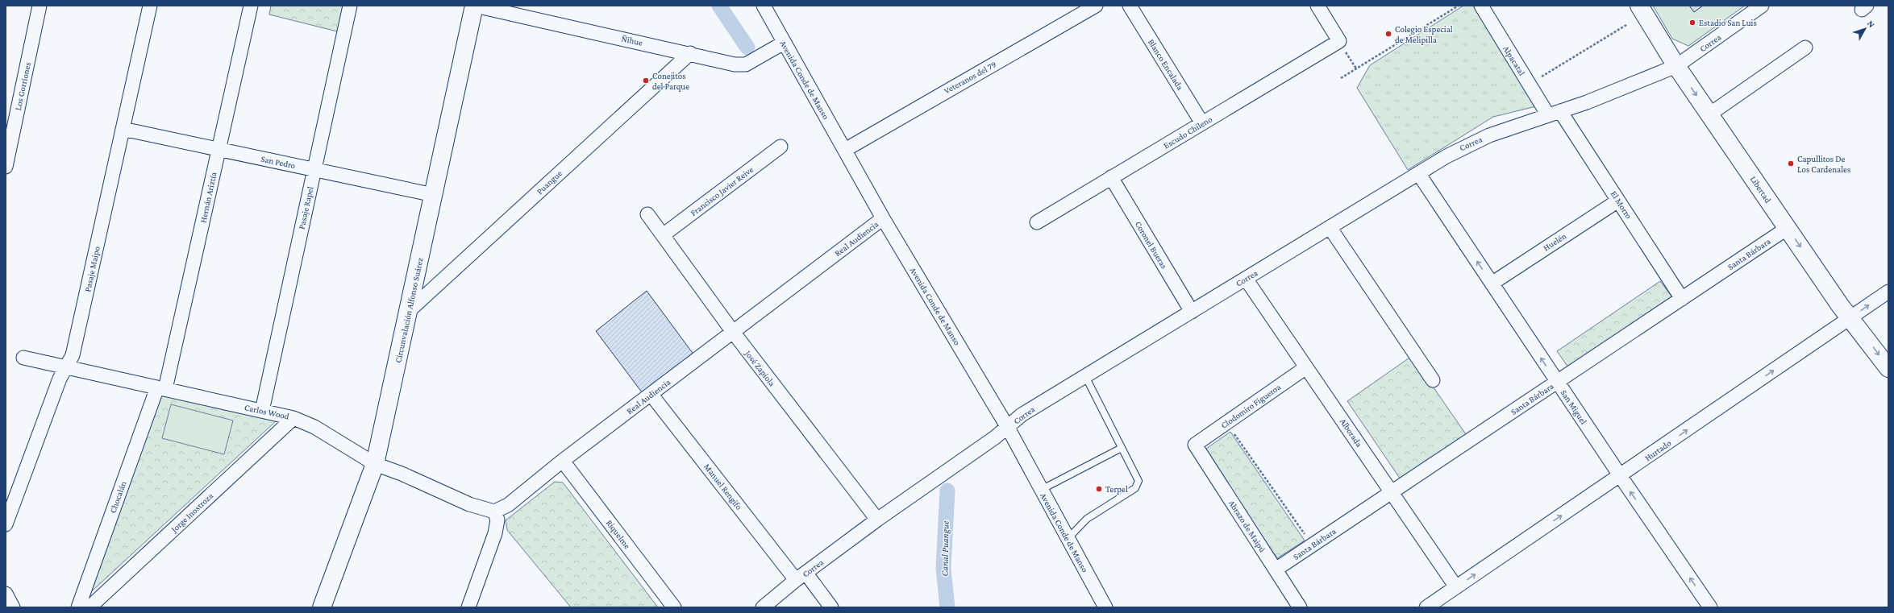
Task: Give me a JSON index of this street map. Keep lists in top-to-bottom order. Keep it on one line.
{"streets":{"street":["Ñihue","Correa","Alpacatal","Blanco Encalada","Veteranos del 79","Avenida Conde de Manso","Los Gorriones","Escudo Chileno","San Pedro","Puangue","Libertad","Francisco Javier Reive","Hernán Ariztía","El Morro","Pasaje Rapel","Real Audiencia","Huelén","Coronel Bueras","Santa Bárbara","Pasaje Maipo","Circunvalación Alfonso Suárez","José Zapiola","Clodomiro Figueroa","San Miguel","Carlos Wood","Alborada","Hurtado","Manuel Rengifo","Chocalán","Jorge Inostroza","Abrazo de Maipú","Riquelme"]},"crossings":[["Ñihue","Avenida Conde de Manso"],["Ñihue","Puangue"],["Ñihue","Circunvalación Alfonso Suárez"],["Correa","Alpacatal"],["Correa","Avenida Conde de Manso"],["Correa","Libertad"],["Correa","El Morro"],["Correa","Coronel Bueras"],["Correa","José Zapiola"],["Correa","San Miguel"],["Correa","Alborada"],["Correa","Manuel Rengifo"],["Alpacatal","El Morro"],["Blanco Encalada","Escudo Chileno"],["Veteranos del 79","Avenida Conde de Manso"],["Avenida Conde de Manso","Real Audiencia"],["Escudo Chileno","Coronel Bueras"],["San Pedro","Hernán Ariztía"],["San Pedro","Pasaje Rapel"],["San Pedro","Pasaje Maipo"],["San Pedro","Circunvalación Alfonso Suárez"],["Puangue","Circunvalación Alfonso Suárez"],["Libertad","Santa Bárbara"],["Libertad","Hurtado"],["Francisco Javier Reive","José Zapiola"],["Hernán Ariztía","Carlos Wood"],["Hernán Ariztía","Chocalán"],["El Morro","Huelén"],["El Morro","Santa Bárbara"],["Pasaje Rapel","Carlos Wood"],["Real Audiencia","José Zapiola"],["Real Audiencia","Carlos Wood"],["Real Audiencia","Manuel Rengifo"],["Real Audiencia","Riquelme"],["Huelén","San Miguel"],["Santa Bárbara","San Miguel"],["Santa Bárbara","Alborada"],["Santa Bárbara","Abrazo de Maipú"],["Pasaje Maipo","Carlos Wood"],["Circunvalación Alfonso Suárez","Carlos Wood"],["Clodomiro Figueroa","Alborada"],["Clodomiro Figueroa","Abrazo de Maipú"],["San Miguel","Hurtado"],["Carlos Wood","Chocalán"],["Carlos Wood","Jorge Inostroza"],["Alborada","Hurtado"]],"one_way":["Libertad","Hurtado"],"water":["Canal Puangue"],"places":["Estadio San Luis","Colegio Especial de Melipilla","Conejitos del Parque","Capullitos De Los Cardenales","Terpel"],"north":"top right"}
